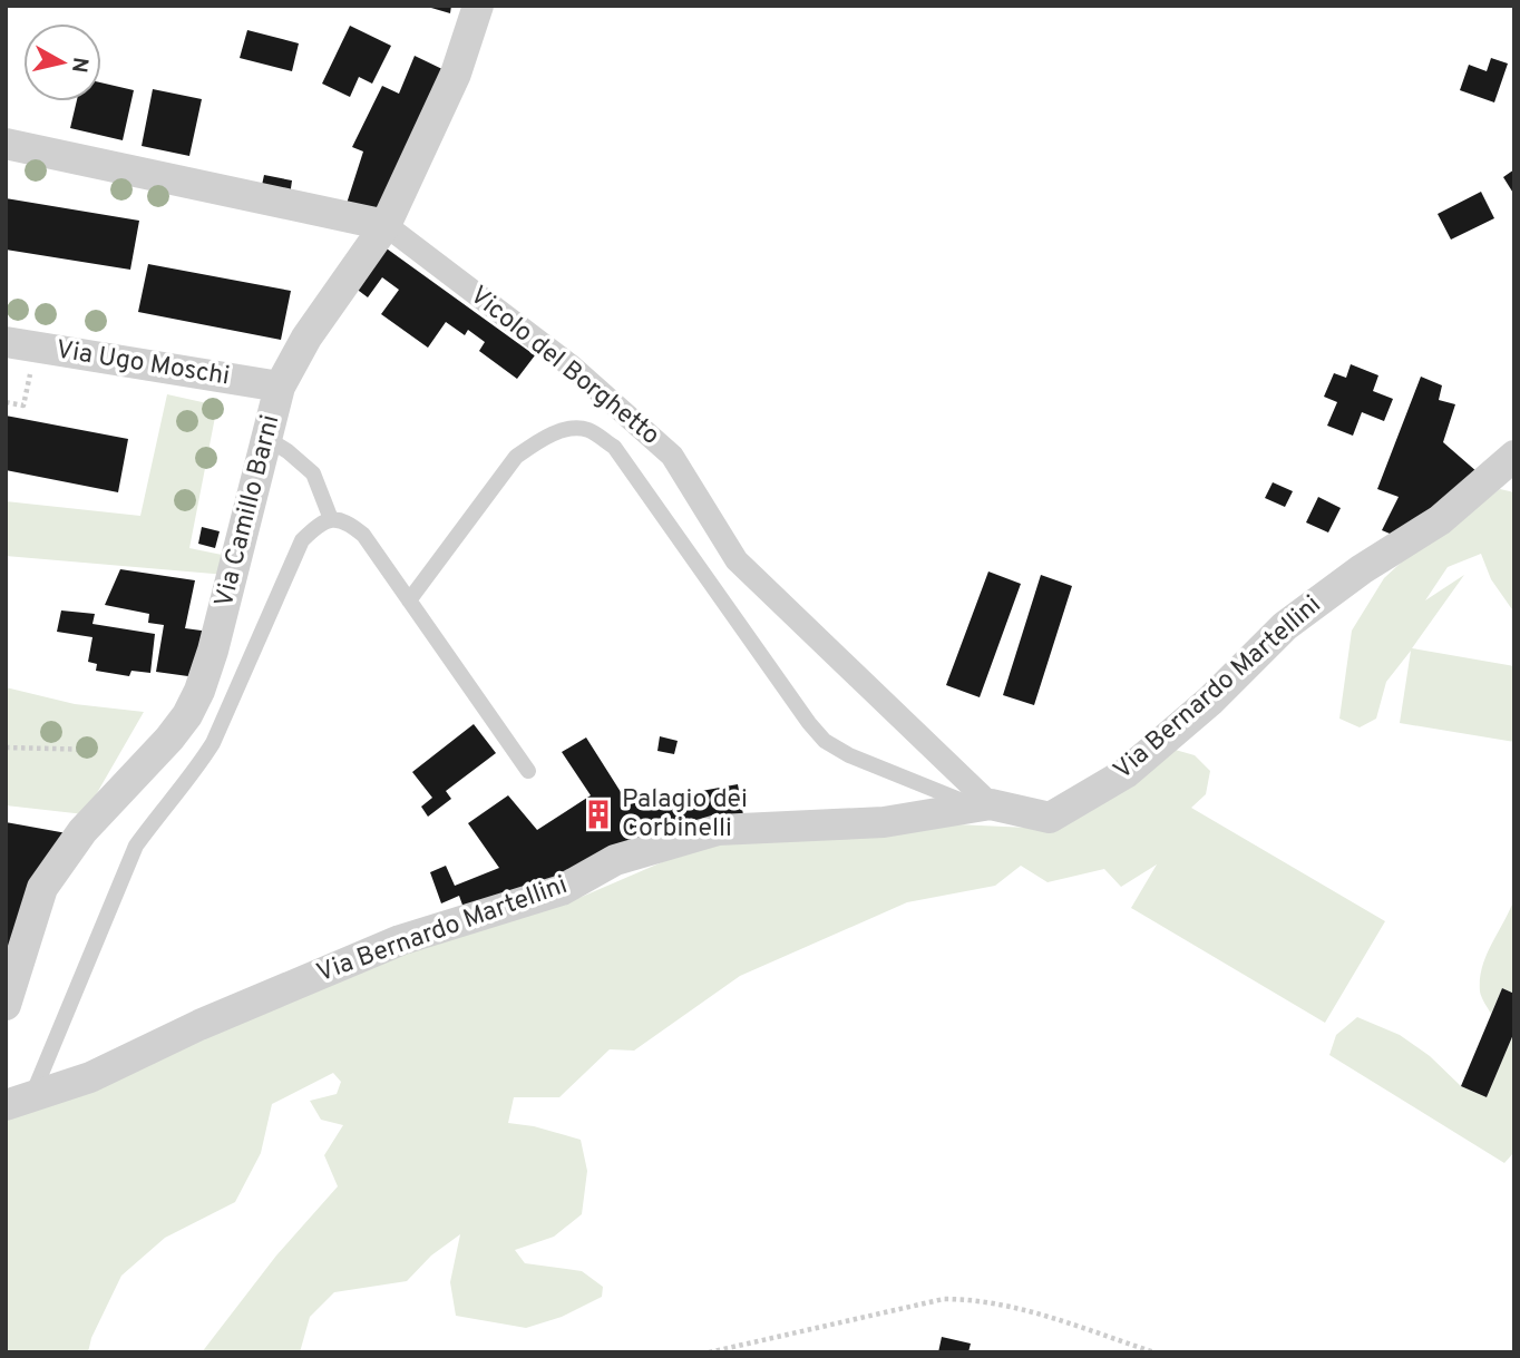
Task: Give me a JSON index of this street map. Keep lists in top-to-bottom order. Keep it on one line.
{"streets":{"street":["Via Ugo Moschi","Vicolo del Borghetto","Via Camillo Barni","Via Bernardo Martellini"]},"crossings":[["Via Ugo Moschi","Via Camillo Barni"],["Vicolo del Borghetto","Via Camillo Barni"],["Vicolo del Borghetto","Via Bernardo Martellini"]],"places":{"building":["Palagio dei Corbinelli"]},"north":"right"}
